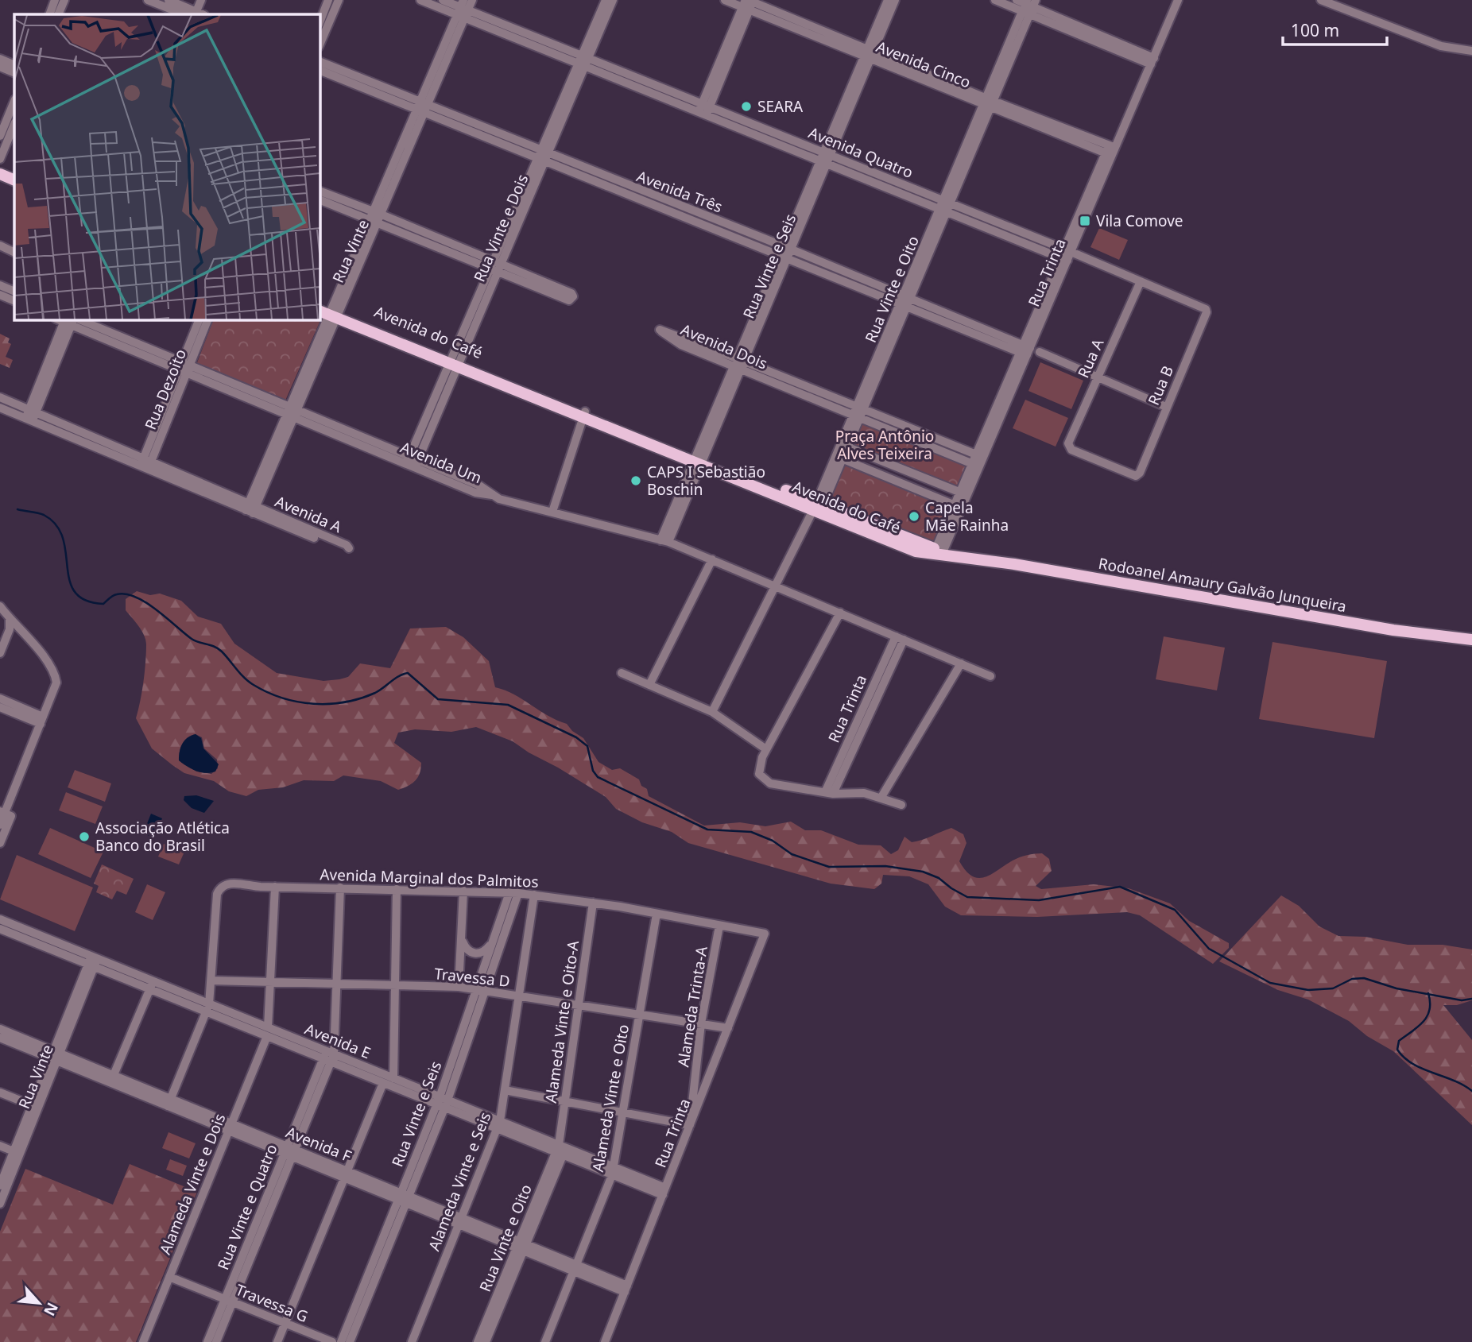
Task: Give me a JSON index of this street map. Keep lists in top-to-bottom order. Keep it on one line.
{"streets":{"main road":["Avenida do Café","Rodoanel Amaury Galvão Junqueira"],"street":["Avenida Cinco","Avenida Quatro","Avenida Três","Rua Vinte e Dois","Rua Vinte","Rua Vinte e Seis","Rua Trinta","Rua Vinte e Oito","Avenida Dois","Rua A","Rua B","Rua Dezoito","Avenida Um","Avenida A","Avenida Marginal dos Palmitos","Travessa D","Alameda Trinta-A","Alameda Vinte e Oito-A","Avenida E","Alameda Vinte e Oito","Avenida F","Alameda Vinte e Seis","Alameda Vinte e Dois","Rua Vinte e Quatro","Travessa G"]},"crossings":[["Avenida Cinco","Rua Vinte e Seis"],["Avenida Cinco","Rua Trinta"],["Avenida Cinco","Rua Vinte e Oito"],["Avenida Quatro","Rua Vinte e Dois"],["Avenida Quatro","Rua Vinte"],["Avenida Quatro","Rua Vinte e Seis"],["Avenida Quatro","Rua Trinta"],["Avenida Quatro","Rua Vinte e Oito"],["Avenida Quatro","Rua A"],["Avenida Quatro","Rua B"],["Avenida Três","Rua Vinte e Dois"],["Avenida Três","Rua Vinte"],["Avenida Três","Rua Vinte e Seis"],["Avenida Três","Rua Trinta"],["Avenida Três","Rua Vinte e Oito"],["Rua Vinte e Dois","Avenida do Café"],["Rua Vinte e Dois","Avenida Um"],["Rua Vinte","Avenida do Café"],["Rua Vinte","Avenida Um"],["Rua Vinte","Avenida A"],["Rua Vinte","Avenida E"],["Rua Vinte","Avenida F"],["Rua Vinte e Seis","Avenida do Café"],["Rua Vinte e Seis","Avenida Dois"],["Rua Vinte e Seis","Avenida Um"],["Rua Vinte e Seis","Avenida Marginal dos Palmitos"],["Rua Vinte e Seis","Travessa D"],["Rua Vinte e Seis","Avenida E"],["Rua Vinte e Seis","Avenida F"],["Rua Trinta","Avenida do Café"],["Rua Trinta","Avenida Dois"],["Rua Trinta","Avenida Um"],["Rua Trinta","Avenida Marginal dos Palmitos"],["Rua Trinta","Travessa D"],["Rua Trinta","Alameda Trinta-A"],["Rua Trinta","Avenida E"],["Rua Trinta","Avenida F"],["Rua Vinte e Oito","Avenida do Café"],["Rua Vinte e Oito","Avenida Dois"],["Rua Vinte e Oito","Avenida Um"],["Rua Vinte e Oito","Alameda Vinte e Oito-A"],["Rua Vinte e Oito","Avenida E"],["Rua Vinte e Oito","Avenida F"],["Avenida do Café","Rodoanel Amaury Galvão Junqueira"],["Rua A","Rua B"],["Rua Dezoito","Avenida Um"],["Rua Dezoito","Avenida A"],["Avenida Marginal dos Palmitos","Travessa D"],["Avenida Marginal dos Palmitos","Alameda Trinta-A"],["Avenida Marginal dos Palmitos","Alameda Vinte e Oito-A"],["Avenida Marginal dos Palmitos","Alameda Vinte e Oito"],["Avenida Marginal dos Palmitos","Alameda Vinte e Seis"],["Avenida Marginal dos Palmitos","Alameda Vinte e Dois"],["Avenida Marginal dos Palmitos","Rua Vinte e Quatro"],["Travessa D","Alameda Trinta-A"],["Travessa D","Alameda Vinte e Oito-A"],["Travessa D","Alameda Vinte e Oito"],["Travessa D","Alameda Vinte e Seis"],["Travessa D","Alameda Vinte e Dois"],["Travessa D","Rua Vinte e Quatro"],["Alameda Vinte e Oito-A","Avenida E"],["Avenida E","Alameda Vinte e Oito"],["Avenida E","Alameda Vinte e Seis"],["Avenida E","Alameda Vinte e Dois"],["Avenida E","Rua Vinte e Quatro"],["Alameda Vinte e Oito","Avenida F"],["Avenida F","Alameda Vinte e Seis"],["Avenida F","Alameda Vinte e Dois"],["Avenida F","Rua Vinte e Quatro"],["Alameda Vinte e Dois","Travessa G"],["Rua Vinte e Quatro","Travessa G"]],"parks":["Praça Antônio Alves Teixeira"],"places":{"other":["SEARA","CAPS I Sebastião Boschin","Capela Mãe Rainha","Associação Atlética Banco do Brasil"],"transit":["Vila Comove"]},"scale_bar":"100 m","north":"bottom right"}
